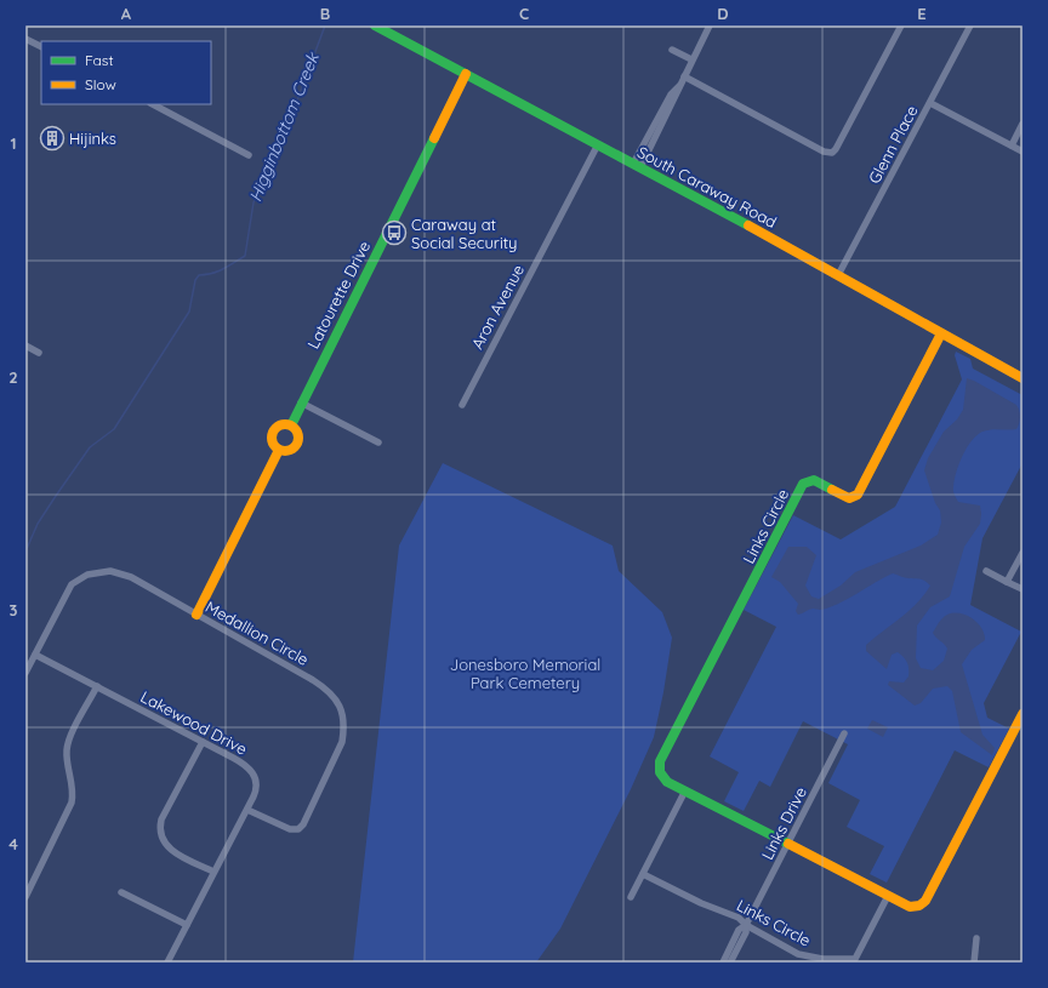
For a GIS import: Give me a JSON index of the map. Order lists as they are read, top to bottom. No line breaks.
{"streets":{"street":["Glenn Place","South Caraway Road","Latourette Drive","Aron Avenue","Links Circle","Medallion Circle","Lakewood Drive","Links Drive"]},"crossings":[["Glenn Place","South Caraway Road"],["South Caraway Road","Latourette Drive"],["South Caraway Road","Aron Avenue"],["South Caraway Road","Links Circle"],["Links Circle","Links Drive"],["Medallion Circle","Lakewood Drive"]],"water":["Higginbottom Creek"],"parks":["Jonesboro Memorial Park Cemetery"],"places":{"building":["Hijinks"],"bus stop":["Caraway at Social Security"]},"legend":["Fast","Slow"],"grid":{"columns":["A","B","C","D","E"],"rows":["1","2","3","4"]}}
